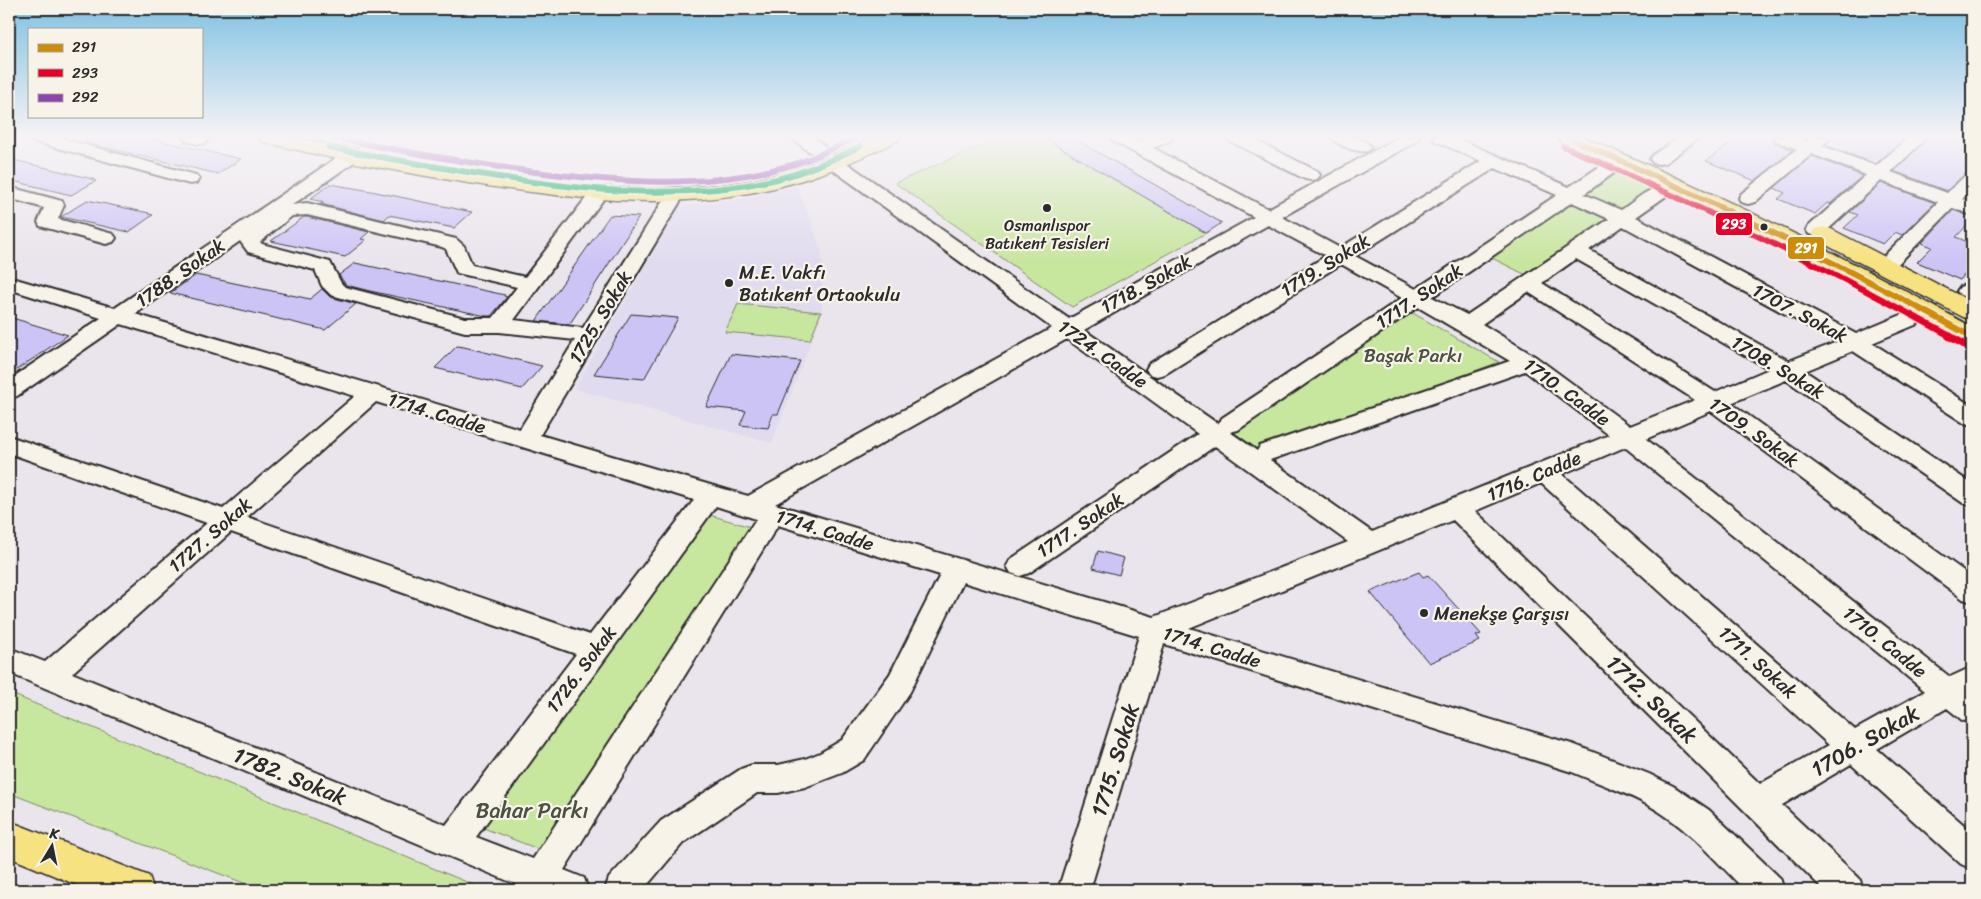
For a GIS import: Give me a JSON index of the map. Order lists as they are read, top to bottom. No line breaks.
{"streets":{"street":["1719. Sokak","1788. Sokak","1718. Sokak","1717. Sokak","1707. Sokak","1725. Sokak","1724. Cadde","1708. Sokak","1710. Cadde","1714. Cadde","1709. Sokak","1716. Cadde","1727. Sokak","1711. Sokak","1726. Sokak","1712. Sokak","1706. Sokak","1715. Sokak","1782. Sokak"]},"crossings":[["1719. Sokak","1710. Cadde"],["1788. Sokak","1714. Cadde"],["1718. Sokak","1724. Cadde"],["1718. Sokak","1710. Cadde"],["1718. Sokak","1714. Cadde"],["1717. Sokak","1707. Sokak"],["1717. Sokak","1724. Cadde"],["1717. Sokak","1710. Cadde"],["1707. Sokak","1716. Cadde"],["1725. Sokak","1714. Cadde"],["1724. Cadde","1716. Cadde"],["1708. Sokak","1716. Cadde"],["1710. Cadde","1716. Cadde"],["1710. Cadde","1706. Sokak"],["1714. Cadde","1716. Cadde"],["1714. Cadde","1727. Sokak"],["1714. Cadde","1726. Sokak"],["1714. Cadde","1715. Sokak"],["1709. Sokak","1716. Cadde"],["1716. Cadde","1711. Sokak"],["1716. Cadde","1712. Sokak"],["1716. Cadde","1715. Sokak"],["1727. Sokak","1782. Sokak"],["1711. Sokak","1706. Sokak"],["1726. Sokak","1782. Sokak"],["1712. Sokak","1706. Sokak"]],"parks":["Başak Parkı","Bahar Parkı"],"places":["Osmanlıspor Batıkent Tesisleri","M.E. Vakfı Batıkent Ortaokulu","Menekşe Çarşısı"],"lines":["transit line 291","transit line 293","transit line 292"],"legend":["291","293","292"],"north":"top"}
